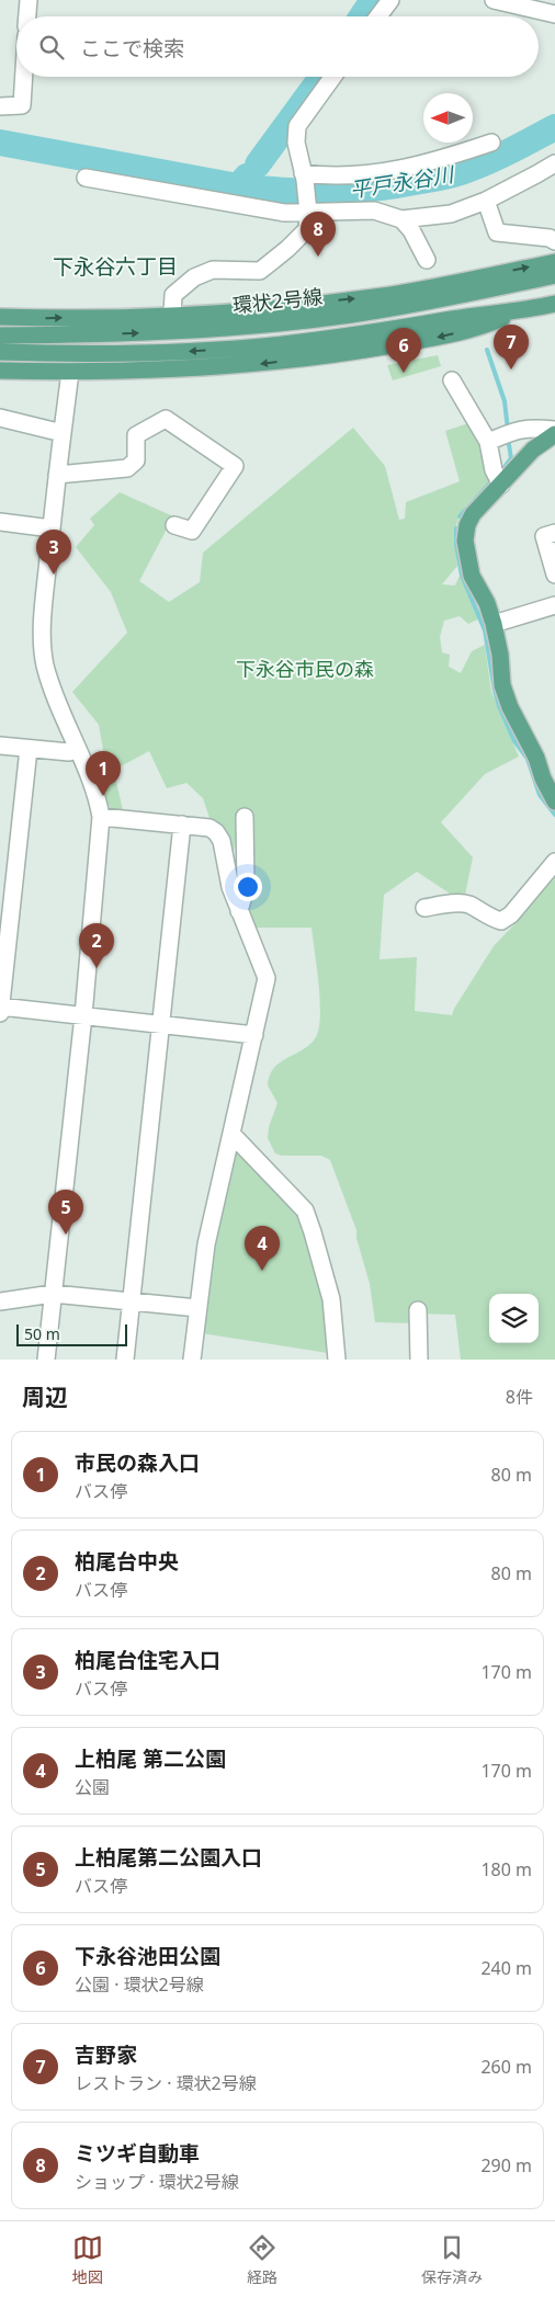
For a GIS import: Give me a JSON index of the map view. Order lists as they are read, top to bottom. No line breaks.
{"streets":{"main road":["環状2号線"]},"districts":["下永谷六丁目"],"water":["平戸永谷川"],"parks":["下永谷市民の森"],"scale_bar":"50 m","north":"left","page":{"search":"ここで検索","pins":["8","7","6","3","1","2","5","4"],"scale":"50 m","heading":["周辺","8件"],"list":[{"mark":"1","name":"市民の森入口","note":"バス停","value":"80 m"},{"mark":"2","name":"柏尾台中央","note":"バス停","value":"80 m"},{"mark":"3","name":"柏尾台住宅入口","note":"バス停","value":"170 m"},{"mark":"4","name":"上柏尾 第二公園","note":"公園","value":"170 m"},{"mark":"5","name":"上柏尾第二公園入口","note":"バス停","value":"180 m"},{"mark":"6","name":"下永谷池田公園","note":"公園 · 環状2号線","value":"240 m"},{"mark":"7","name":"吉野家","note":"レストラン · 環状2号線","value":"260 m"},{"mark":"8","name":"ミツギ自動車","note":"ショップ · 環状2号線","value":"290 m"}],"nav":["地図","経路","保存済み"]}}
